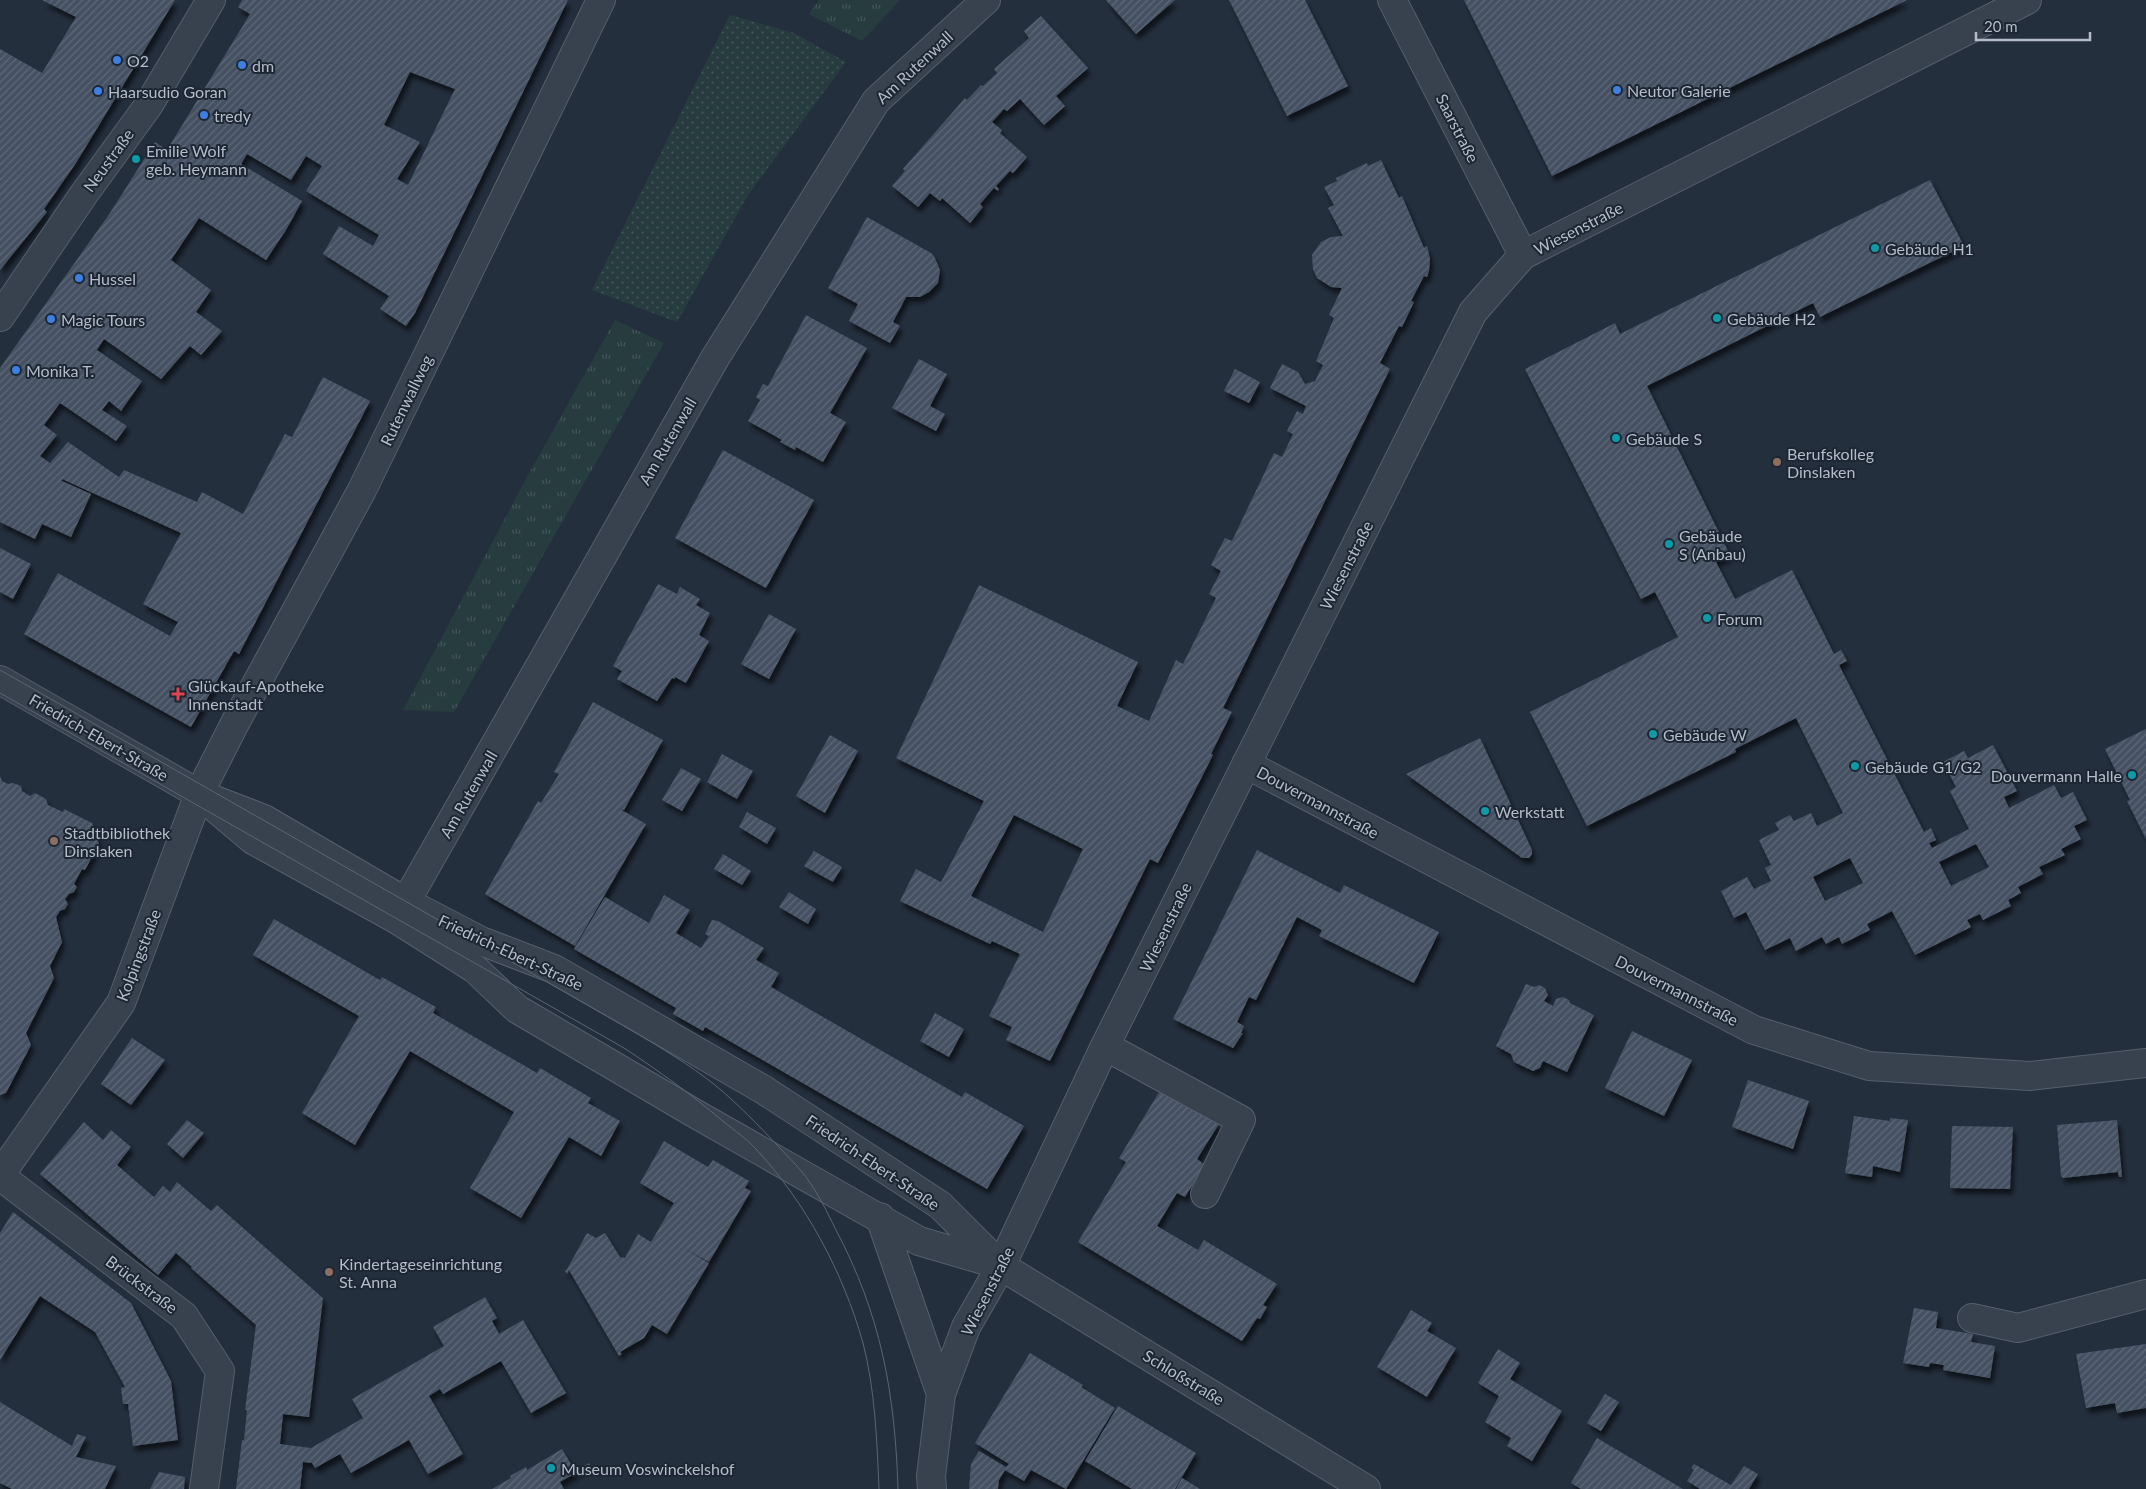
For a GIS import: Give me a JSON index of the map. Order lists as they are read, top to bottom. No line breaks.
{"streets":{"street":["Am Rutenwall","Saarstraße","Neustraße","Wiesenstraße","Rutenwallweg","Friedrich-Ebert-Straße","Douvermannstraße","Kolpingstraße","Brückstraße","Schloßstraße"]},"crossings":[["Am Rutenwall","Friedrich-Ebert-Straße"],["Saarstraße","Wiesenstraße"],["Wiesenstraße","Friedrich-Ebert-Straße"],["Wiesenstraße","Douvermannstraße"],["Wiesenstraße","Schloßstraße"],["Rutenwallweg","Friedrich-Ebert-Straße"],["Rutenwallweg","Kolpingstraße"],["Friedrich-Ebert-Straße","Kolpingstraße"],["Friedrich-Ebert-Straße","Schloßstraße"],["Kolpingstraße","Brückstraße"]],"places":{"other":["O2","dm","Neutor Galerie","Haarsudio Goran","tredy","Emilie Wolf geb. Heymann","Gebäude H1","Hussel","Gebäude H2","Magic Tours","Monika T.","Gebäude S","Berufskolleg Dinslaken","Gebäude S (Anbau)","Forum","Gebäude W","Gebäude G1/G2","Douvermann Halle","Werkstatt","Stadtbibliothek Dinslaken","Kindertageseinrichtung St. Anna","Museum Voswinckelshof"],"health":["Glückauf-Apotheke Innenstadt"]},"scale_bar":"20 m"}
